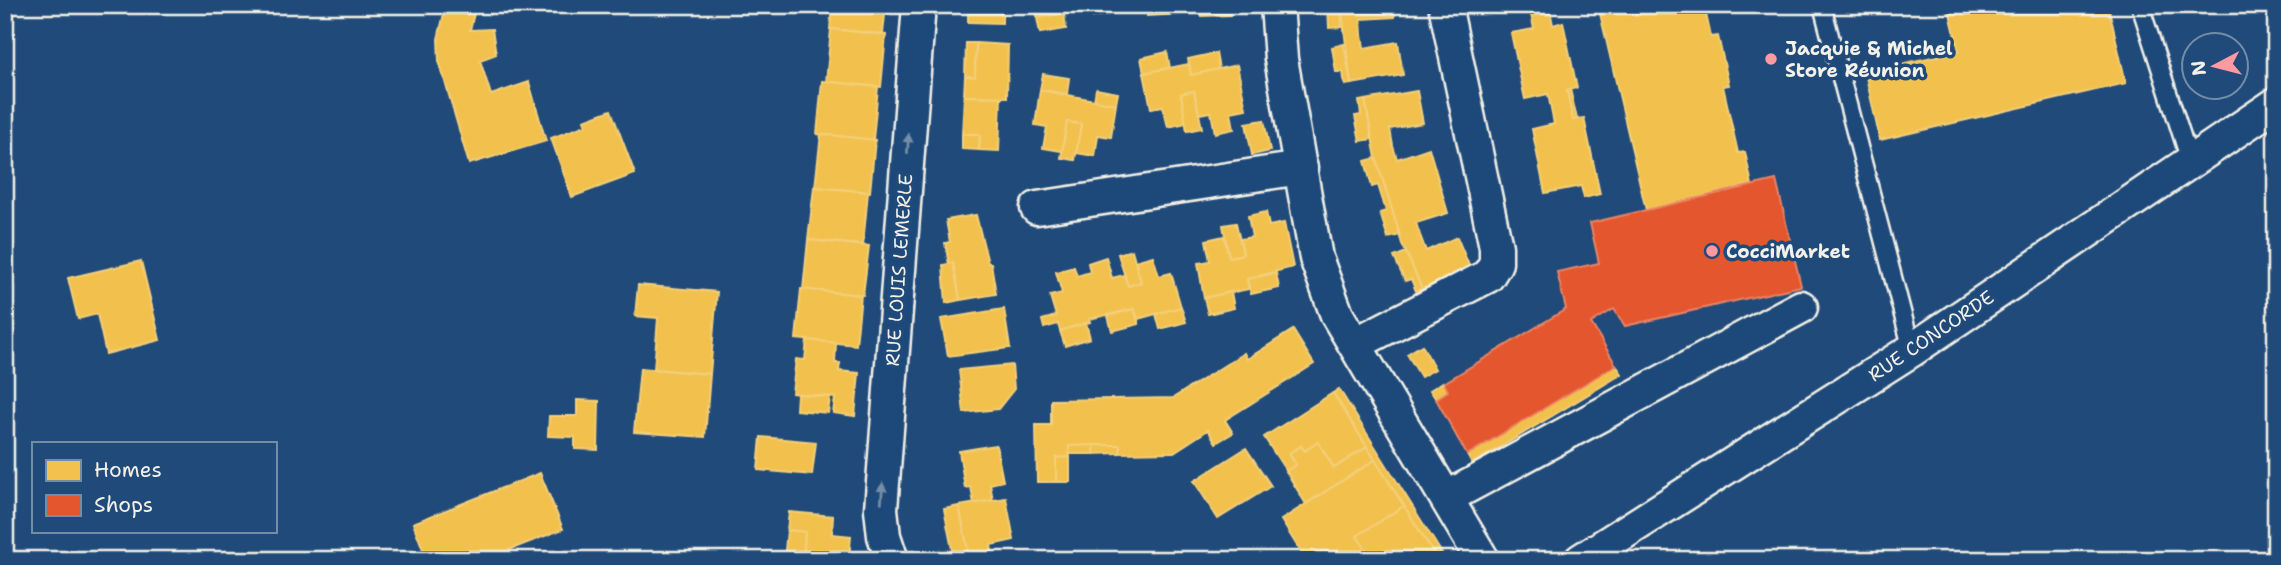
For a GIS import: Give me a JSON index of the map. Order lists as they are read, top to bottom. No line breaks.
{"streets":{"street":["RUE LOUIS LEMERLE","RUE CONCORDE"]},"one_way":["RUE LOUIS LEMERLE"],"places":["Jacquie & Michel Store Réunion","CocciMarket"],"legend":["Homes","Shops"],"north":"left"}
